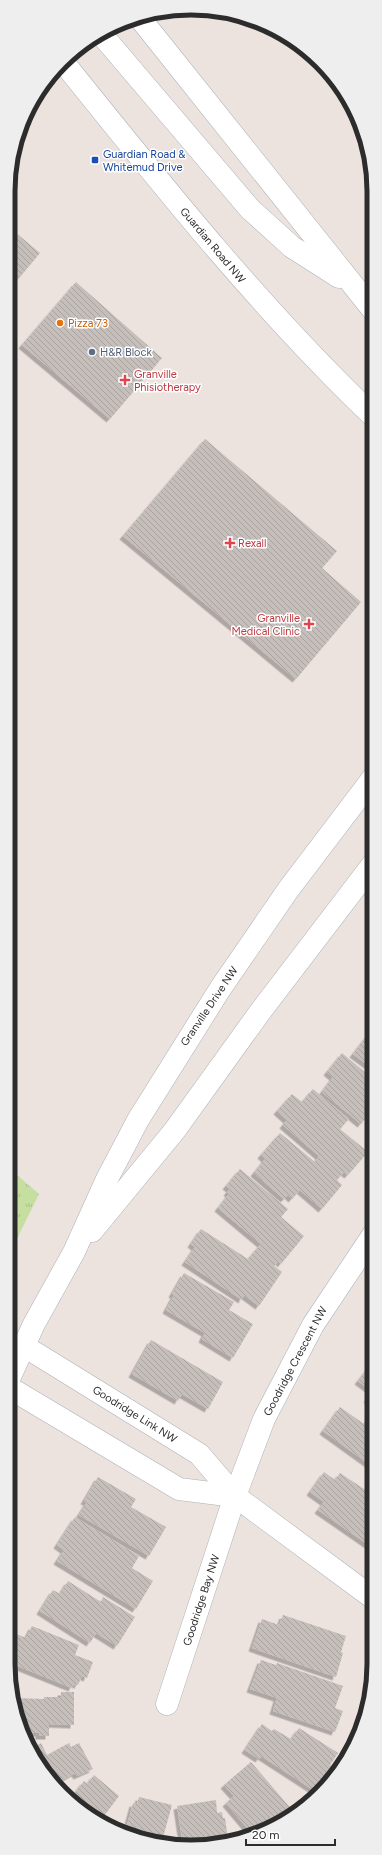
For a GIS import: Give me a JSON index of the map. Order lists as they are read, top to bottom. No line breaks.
{"streets":{"street":["Guardian Road NW","Granville Drive NW","Goodridge Crescent NW","Goodridge Link NW","Goodridge Bay NW"]},"crossings":[["Granville Drive NW","Goodridge Link NW"],["Goodridge Crescent NW","Goodridge Link NW"],["Goodridge Crescent NW","Goodridge Bay NW"],["Goodridge Link NW","Goodridge Bay NW"]],"places":{"transit":["Guardian Road & Whitemud Drive"],"other":["Pizza 73","H&R Block"],"health":["Granville Phisiotherapy","Rexall","Granville Medical Clinic"]},"scale_bar":"20 m"}
